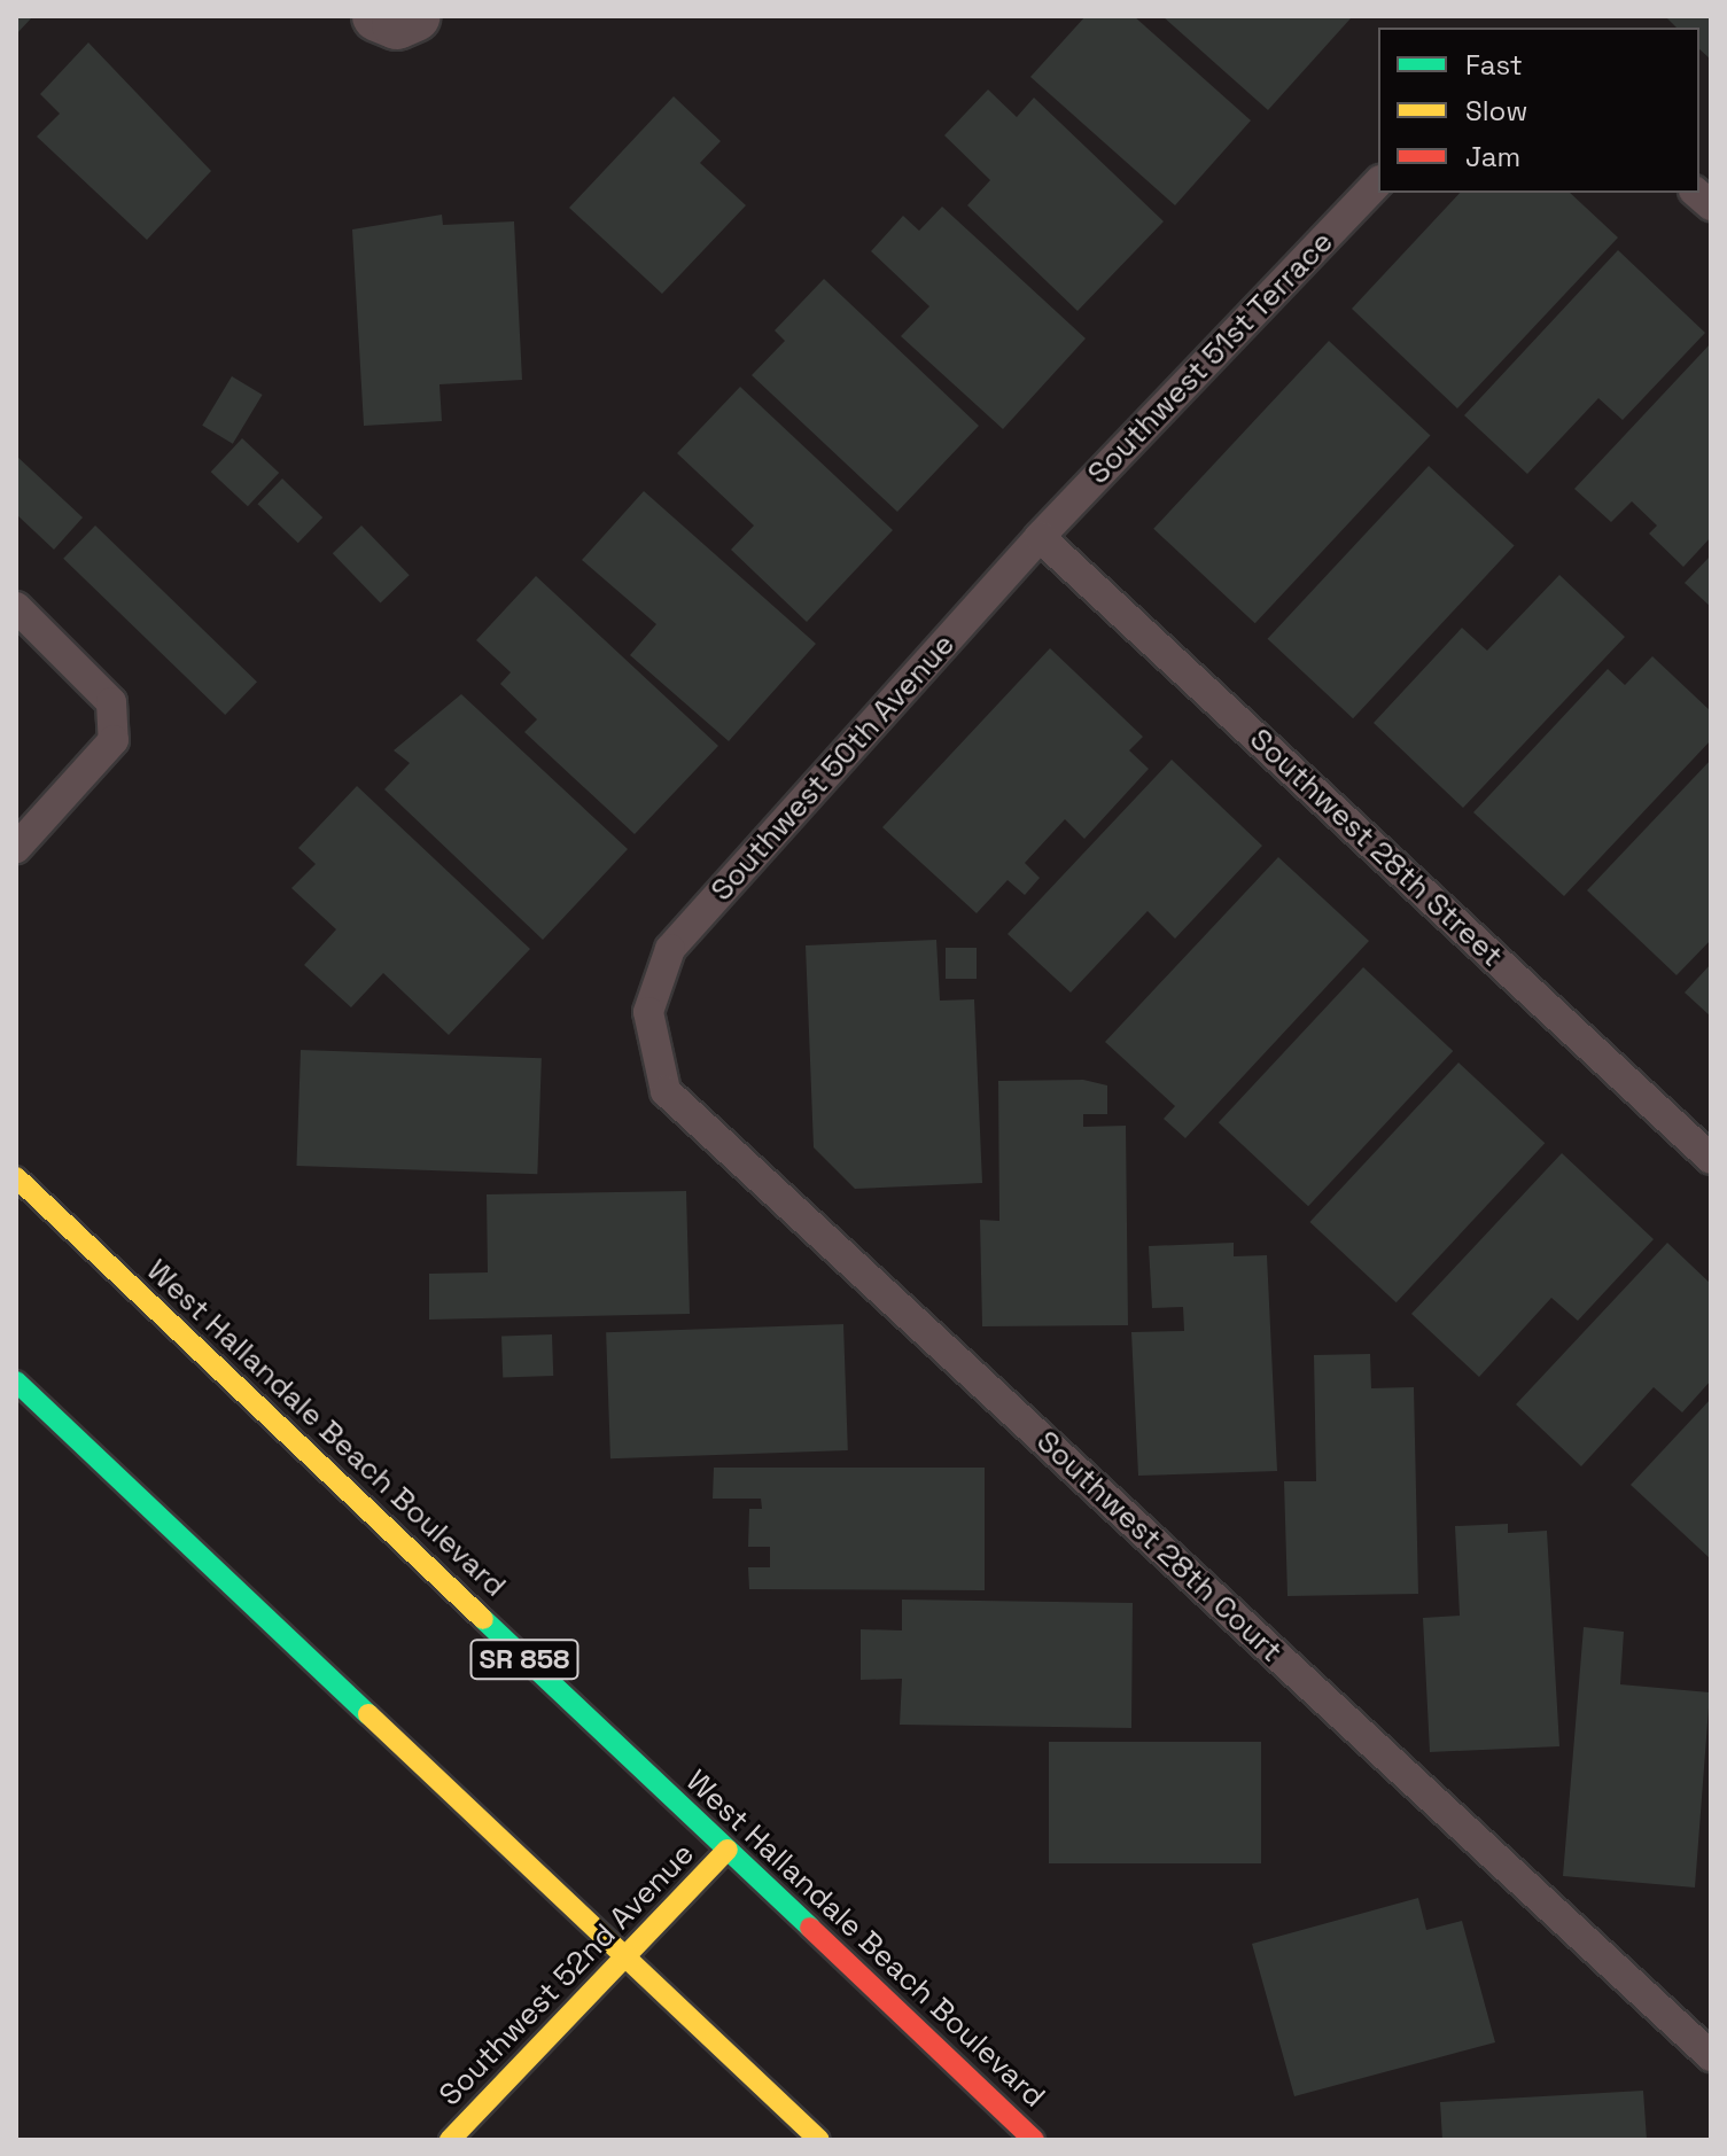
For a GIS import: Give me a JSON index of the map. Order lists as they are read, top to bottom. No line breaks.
{"streets":{"main road":["West Hallandale Beach Boulevard","SR 858","Southwest 52nd Avenue"],"lane":["Southwest 51st Terrace","Southwest 50th Avenue","Southwest 28th Street","Southwest 28th Court"]},"crossings":[["Southwest 51st Terrace","Southwest 50th Avenue"],["Southwest 51st Terrace","Southwest 28th Street"],["Southwest 50th Avenue","Southwest 28th Street"],["Southwest 50th Avenue","Southwest 28th Court"],["West Hallandale Beach Boulevard","Southwest 52nd Avenue"]],"legend":["Fast","Slow","Jam"]}
